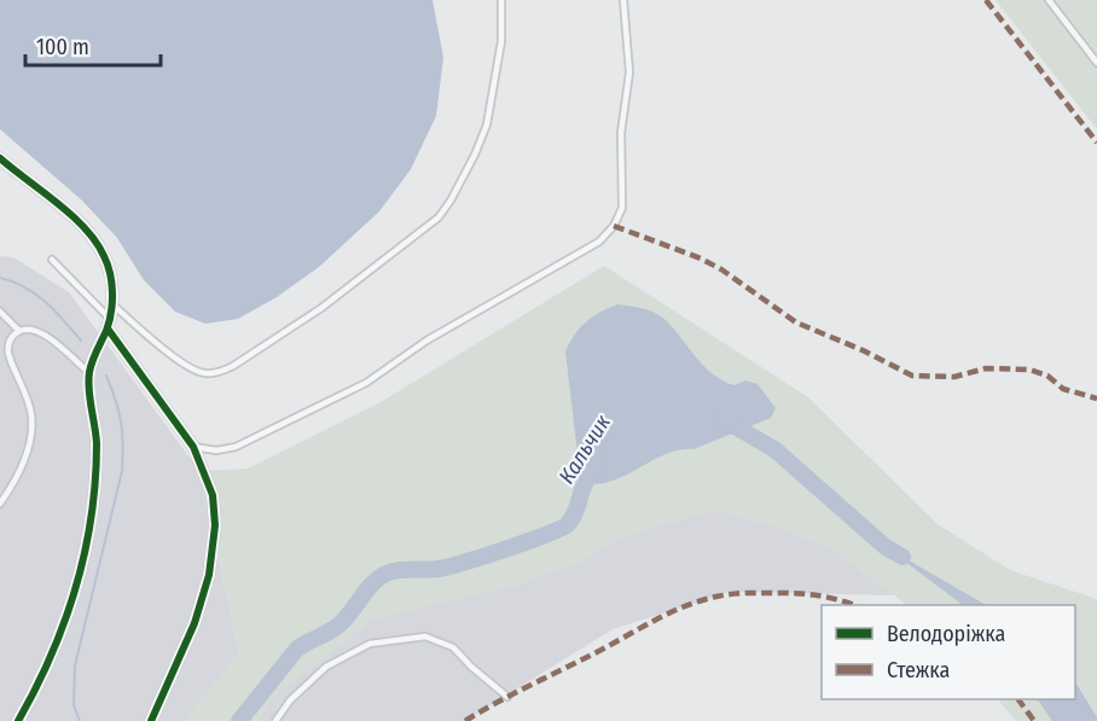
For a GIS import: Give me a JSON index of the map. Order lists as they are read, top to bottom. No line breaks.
{"water":["Кальчик"],"legend":["Велодоріжка","Стежка"],"scale_bar":"100 m"}
